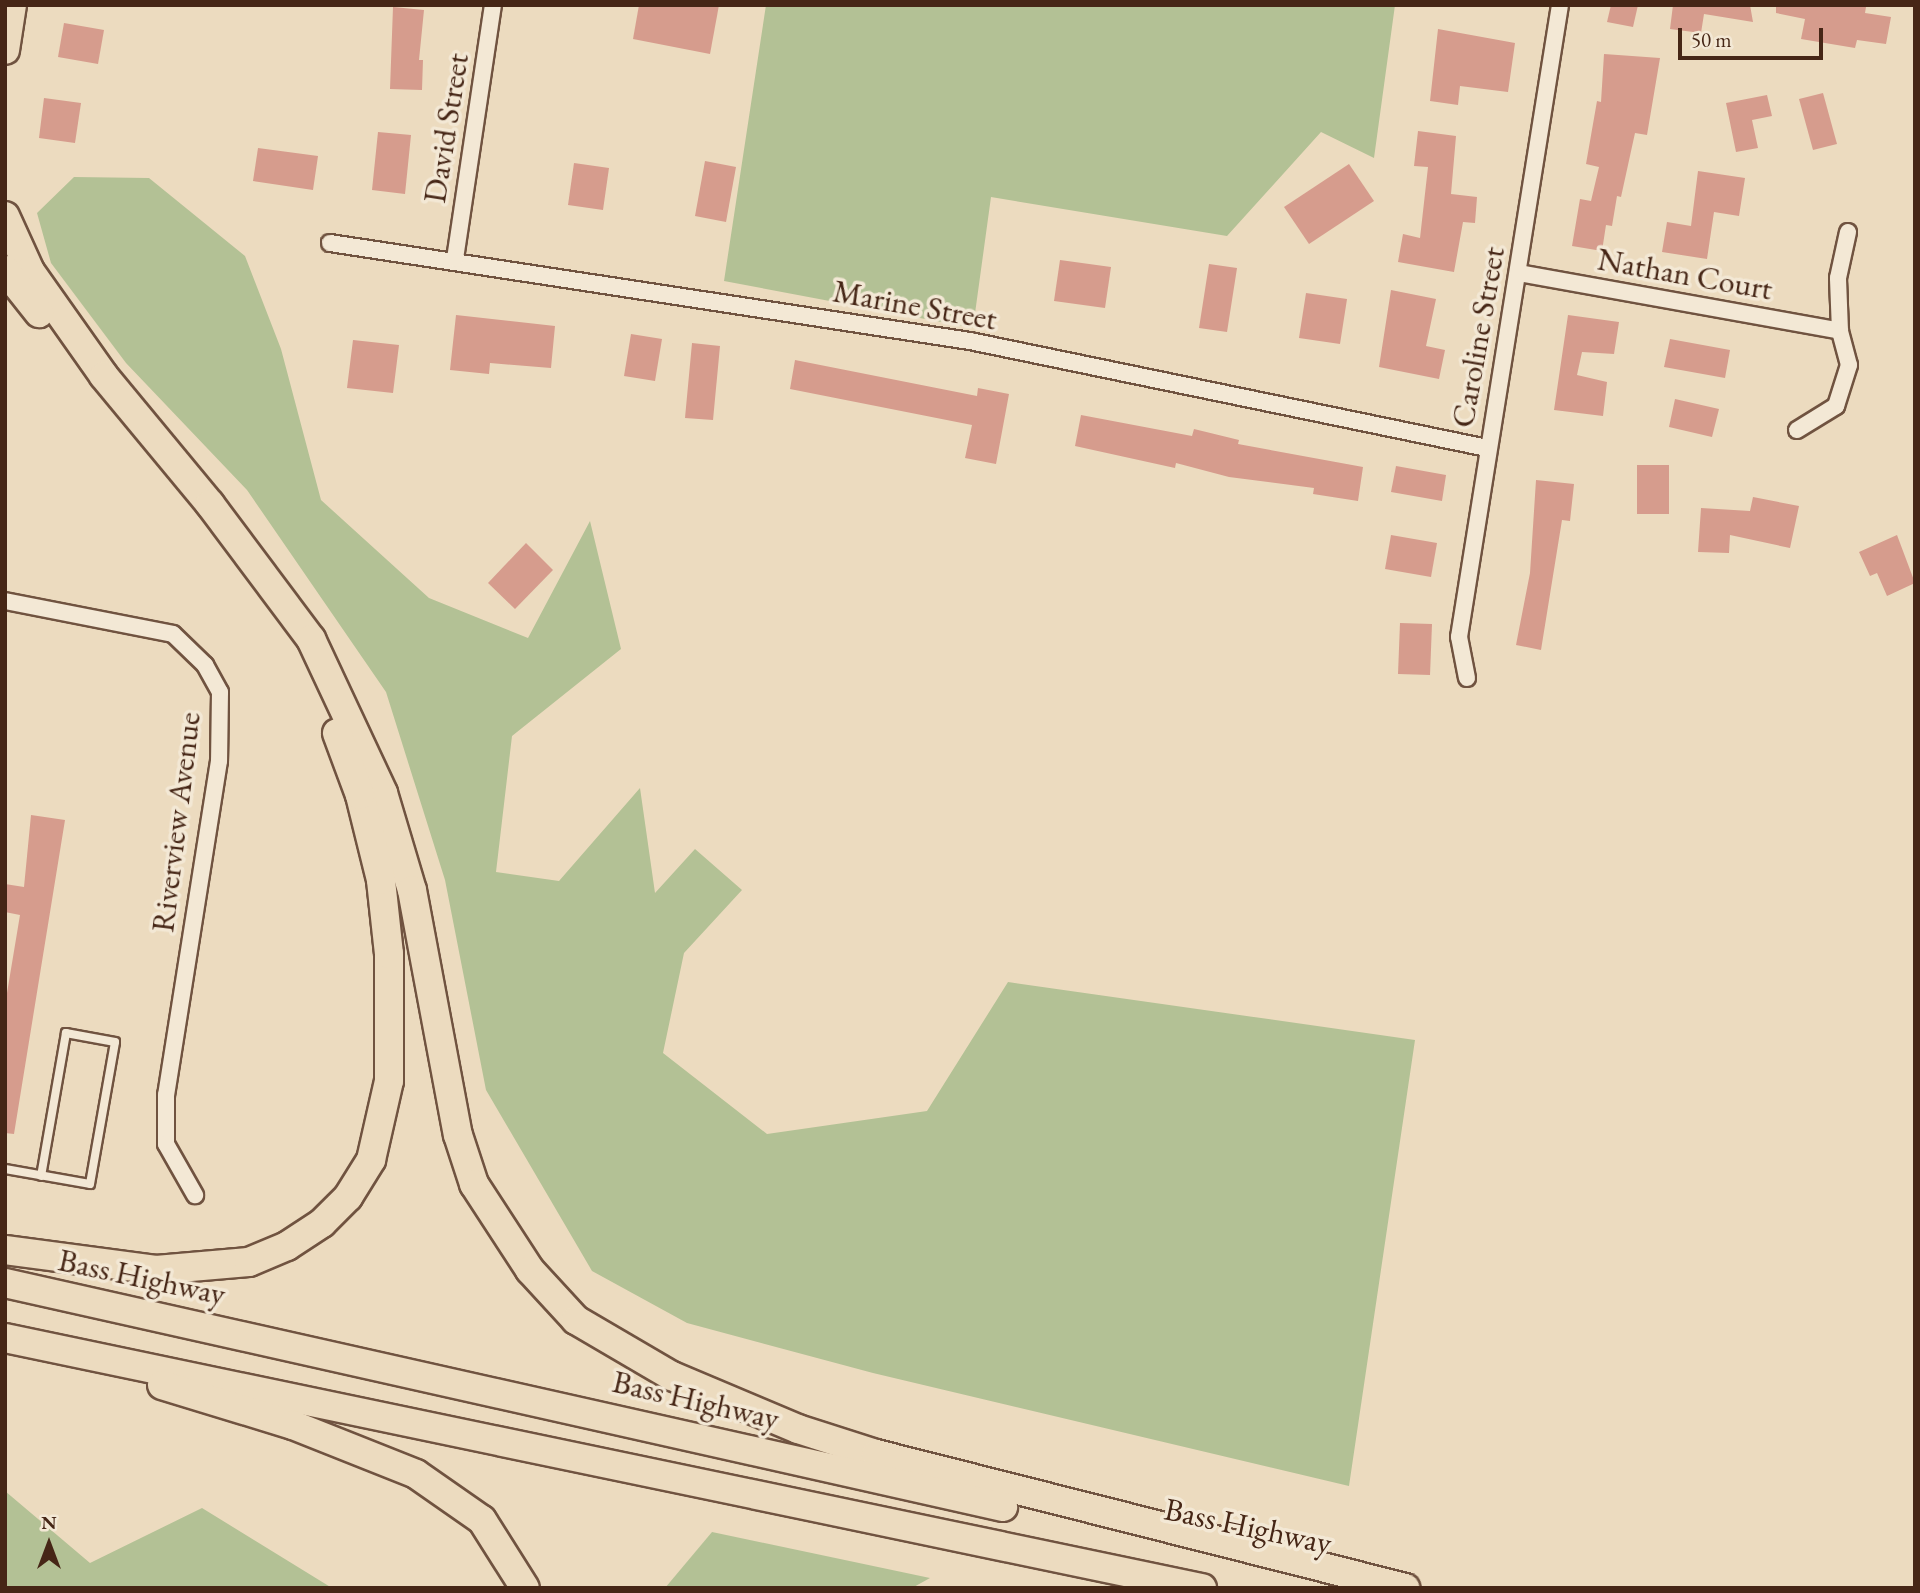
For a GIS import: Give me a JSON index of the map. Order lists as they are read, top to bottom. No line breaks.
{"streets":{"highway":["Bass Highway"],"street":["David Street","Nathan Court","Marine Street","Caroline Street","Riverview Avenue"]},"crossings":[["David Street","Marine Street"],["Nathan Court","Caroline Street"],["Marine Street","Caroline Street"]],"scale_bar":"50 m","north":"top"}
